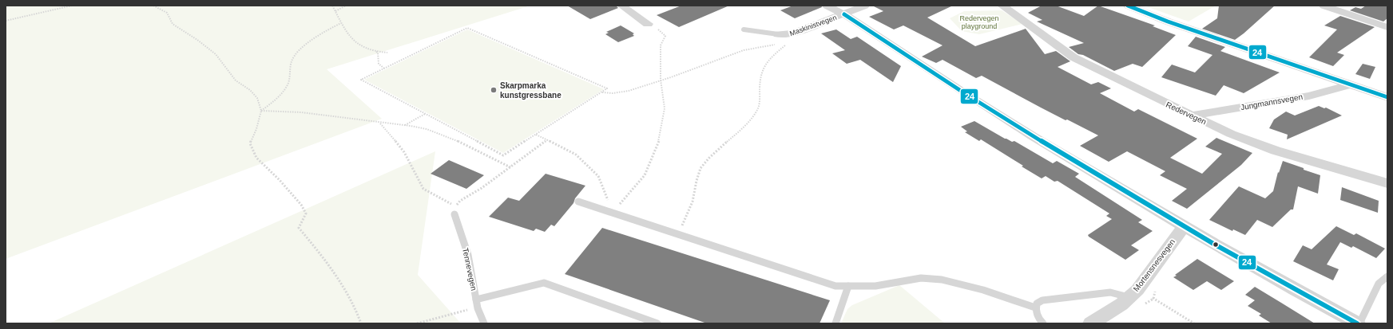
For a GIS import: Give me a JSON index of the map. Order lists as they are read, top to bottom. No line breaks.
{"streets":{"street":["Maskinistvegen","Jungmannsvegen","Redervegen","Mortensnesvegen"],"lane":["Tennevegen"]},"crossings":[["Jungmannsvegen","Redervegen"]],"parks":["Redervegen playground"],"places":["Skarpmarka kunstgressbane"],"lines":["transit line 24"]}
